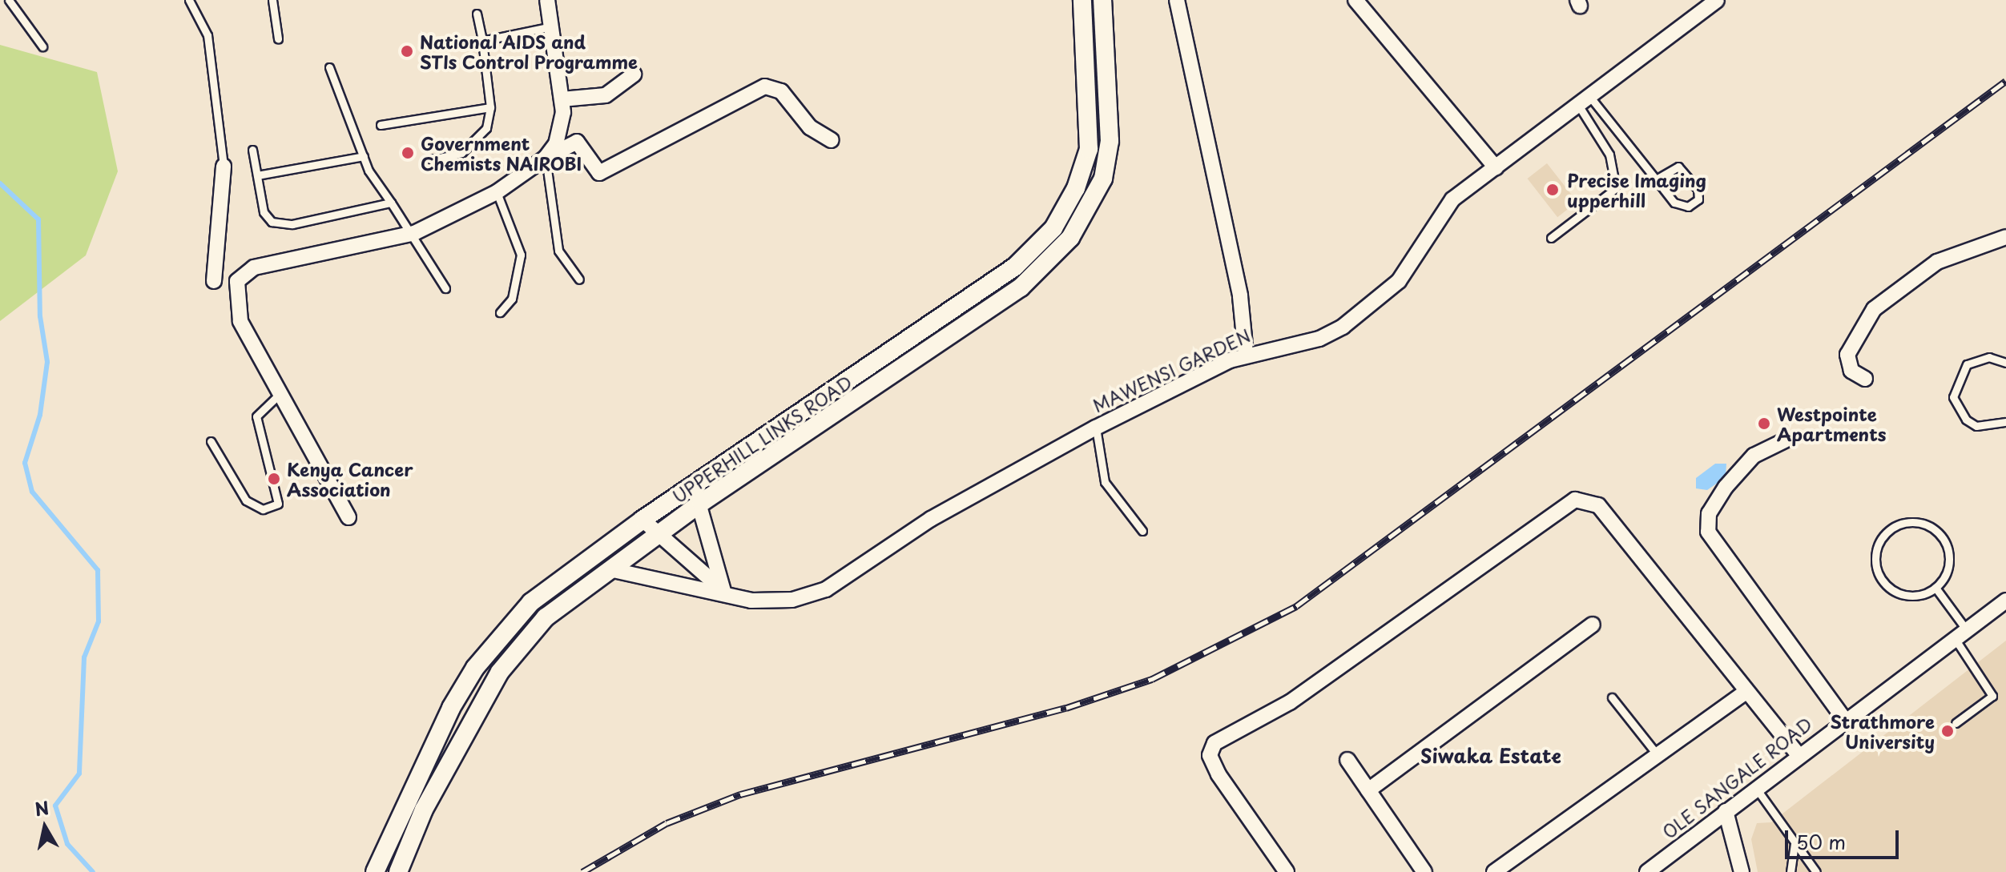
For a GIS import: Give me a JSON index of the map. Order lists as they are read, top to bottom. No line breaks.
{"streets":{"street":["MAWENSI GARDEN","UPPERHILL LINKS ROAD","OLE SANGALE ROAD"]},"districts":["Siwaka Estate"],"places":["National AIDS and STIs Control Programme","Government Chemists NAIROBI","Precise Imaging upperhill","Westpointe Apartments","Kenya Cancer Association","Strathmore University"],"scale_bar":"50 m","north":"top"}
